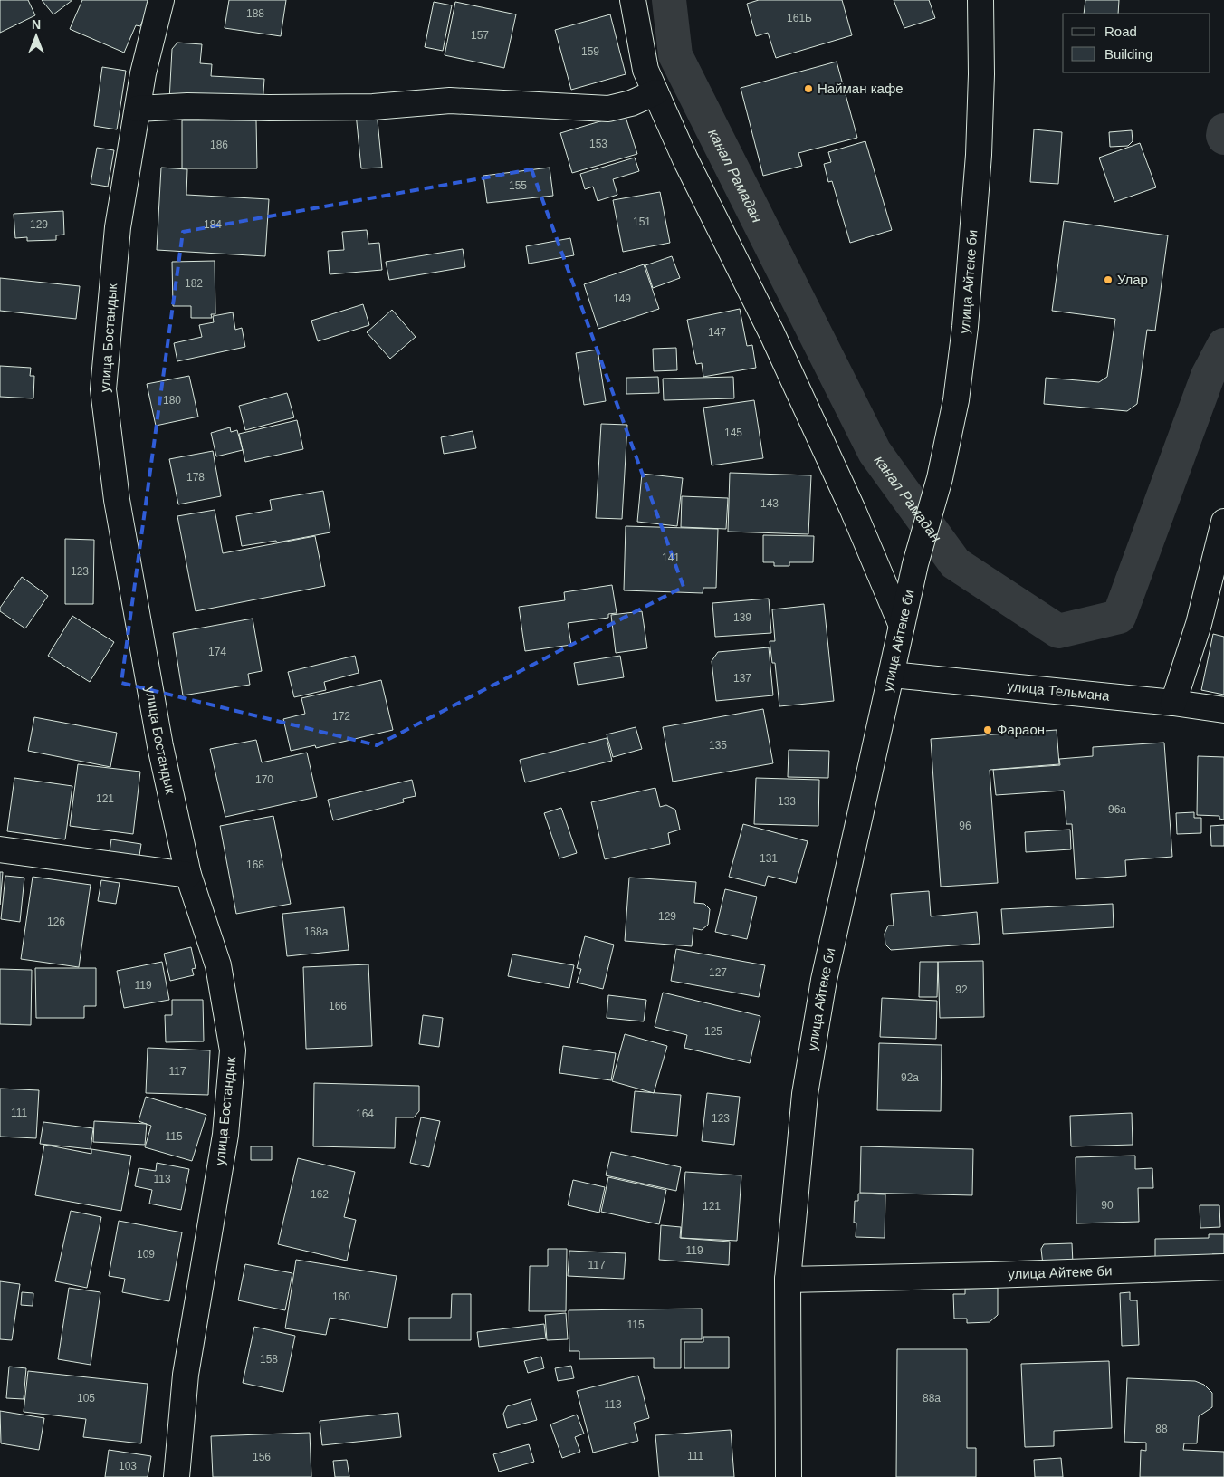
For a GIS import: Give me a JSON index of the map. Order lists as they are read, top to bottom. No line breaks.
{"streets":{"street":["улица Айтеке би","улица Бостандык","улица Тельмана"]},"crossings":[["улица Айтеке би","улица Тельмана"]],"water":["канал Рамадан"],"places":["Найман кафе","Улар","Фараон"],"house_numbers":["188","161Б","157","159","153","186","155","151","129","184","182","149","147","180","145","178","143","141","123","139","174","137","172","135","170","121","133","96а","96","131","168","129","126","168а","127","119","92","166","125","117","92а","111","164","123","115","113","162","90","121","119","109","117","160","115","158","105","88а","113","88","111","156","103"],"legend":["Road","Building"],"north":"top"}
